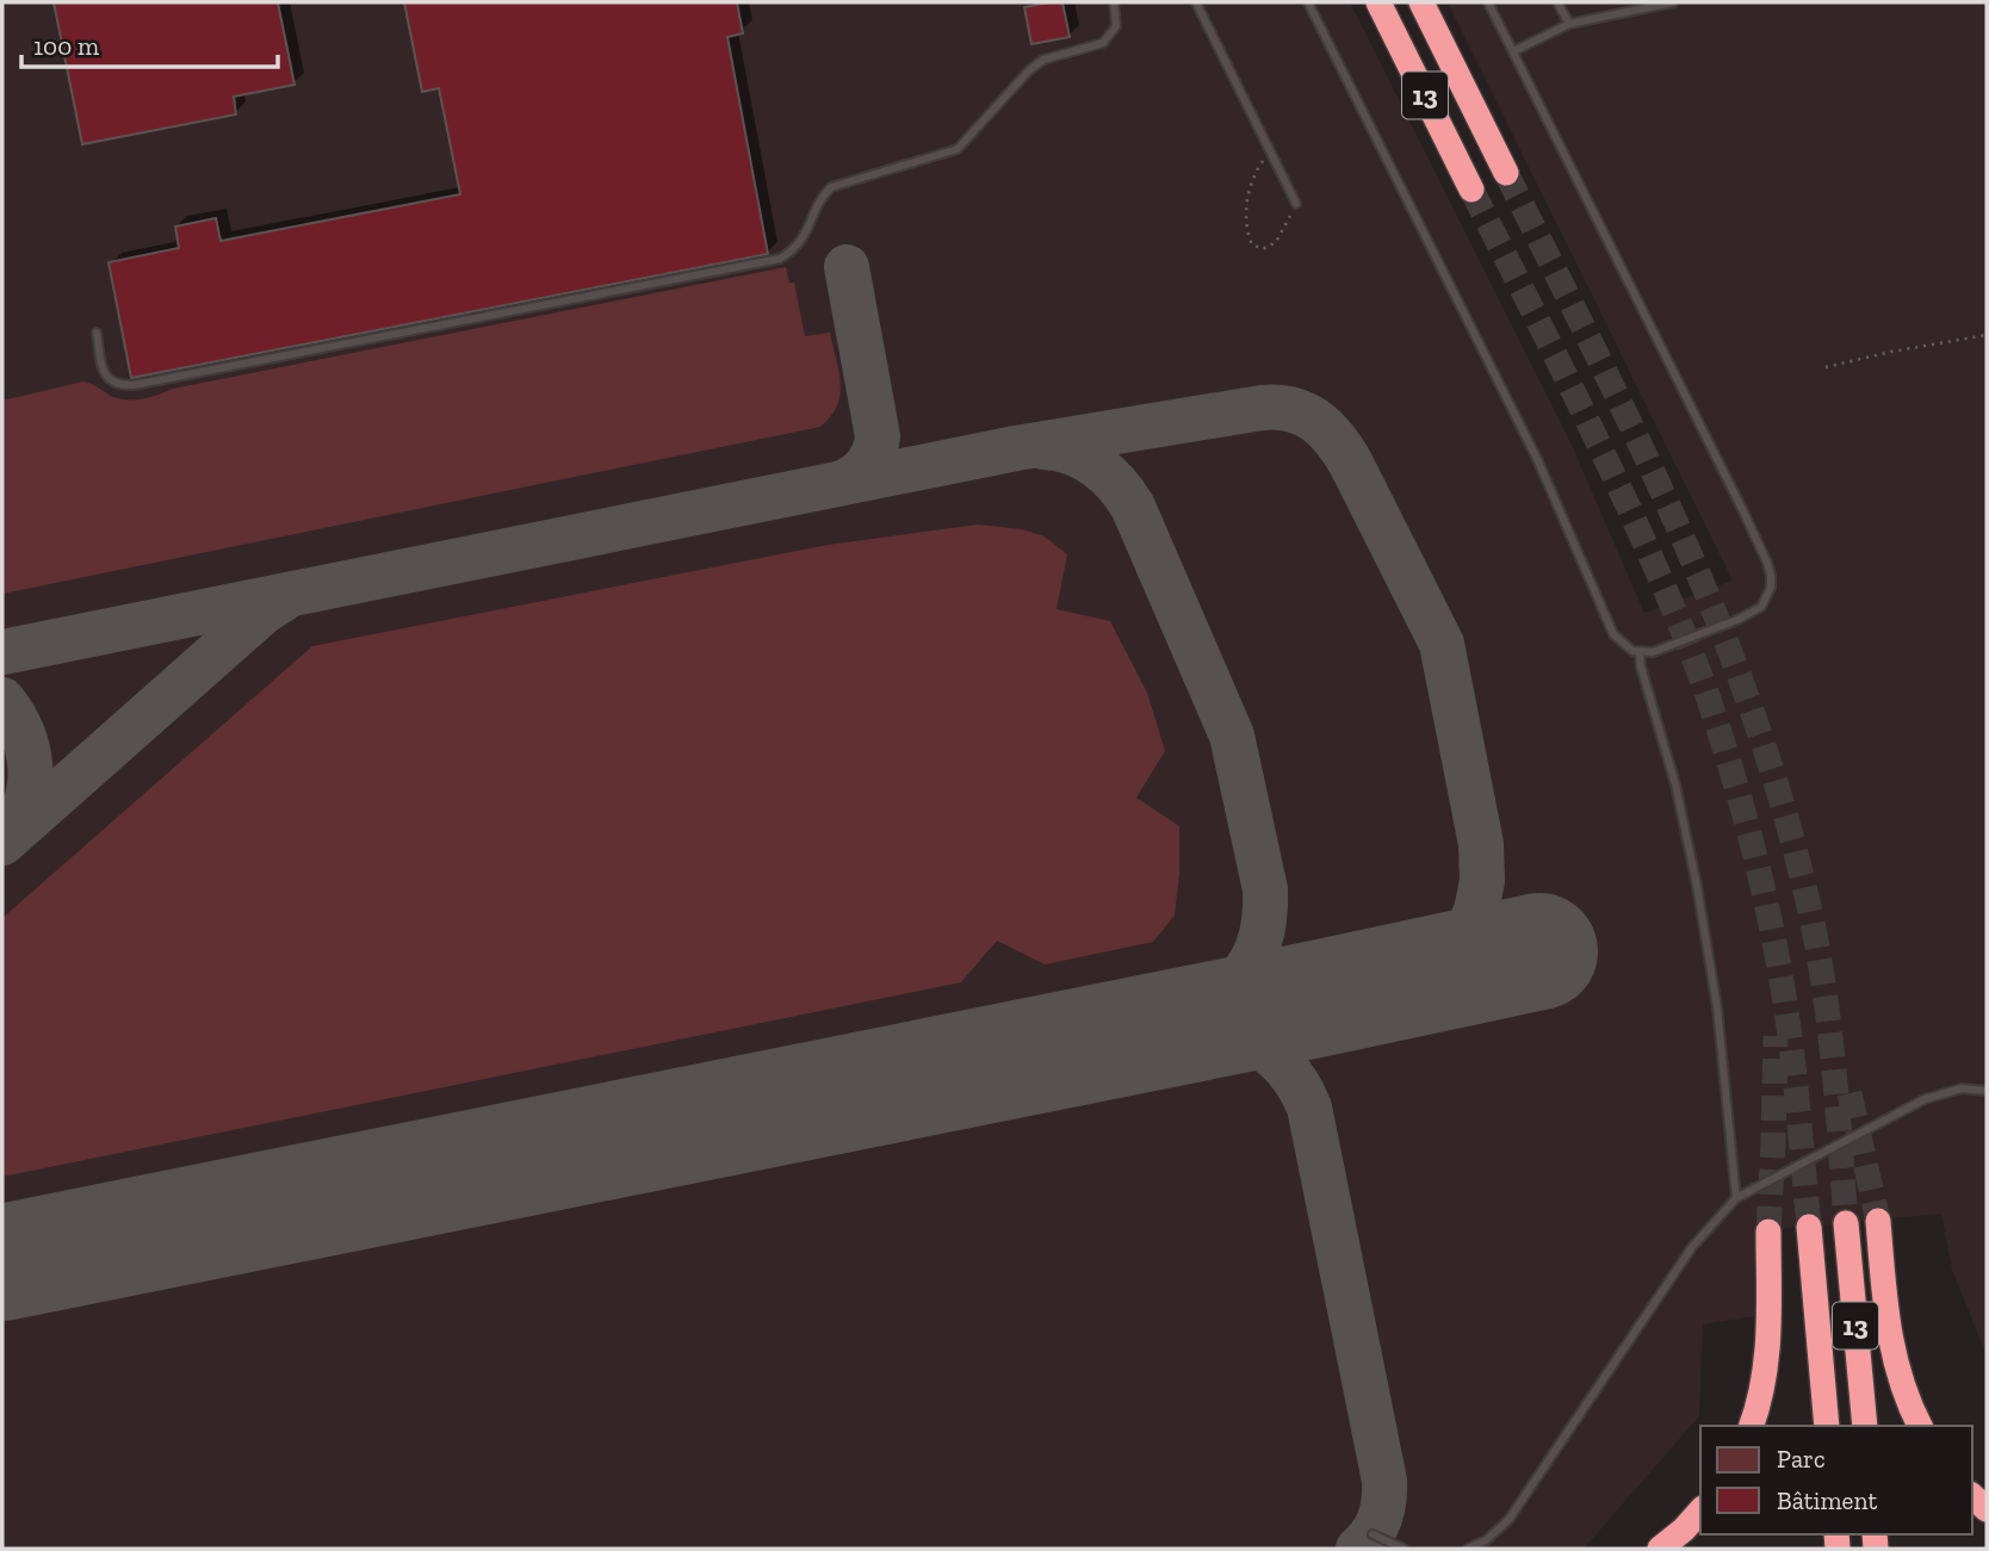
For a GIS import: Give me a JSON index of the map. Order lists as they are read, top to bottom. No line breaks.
{"streets":{"highway":["13"]},"legend":["Parc","Bâtiment"],"scale_bar":"100 m"}
